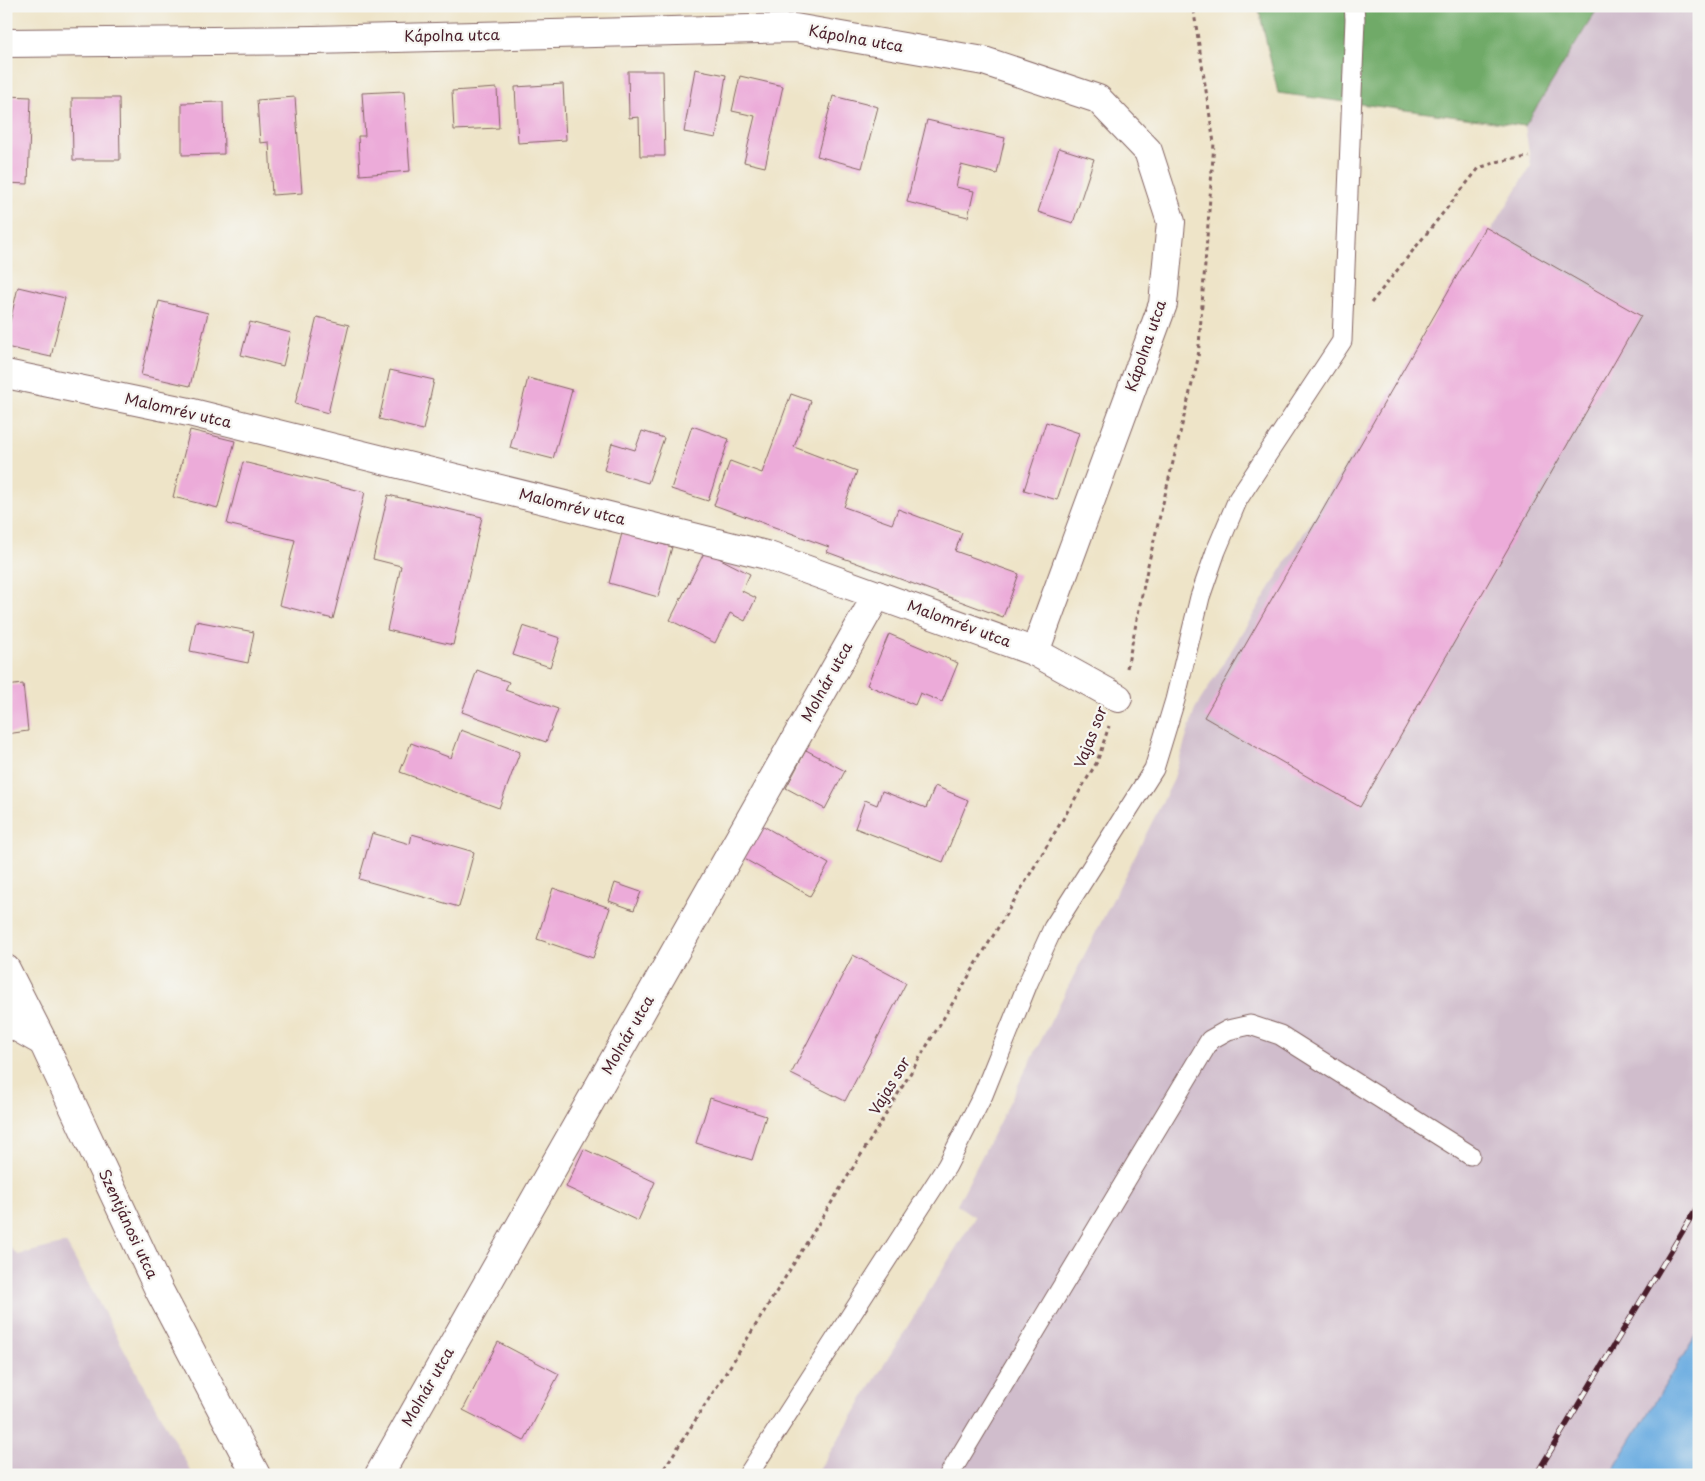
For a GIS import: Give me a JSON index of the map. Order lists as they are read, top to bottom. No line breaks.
{"streets":{"street":["Kápolna utca","Malomrév utca","Molnár utca","Szentjánosi utca"],"path":["Vajas sor"]},"crossings":[["Kápolna utca","Malomrév utca"],["Malomrév utca","Molnár utca"],["Malomrév utca","Vajas sor"]]}
